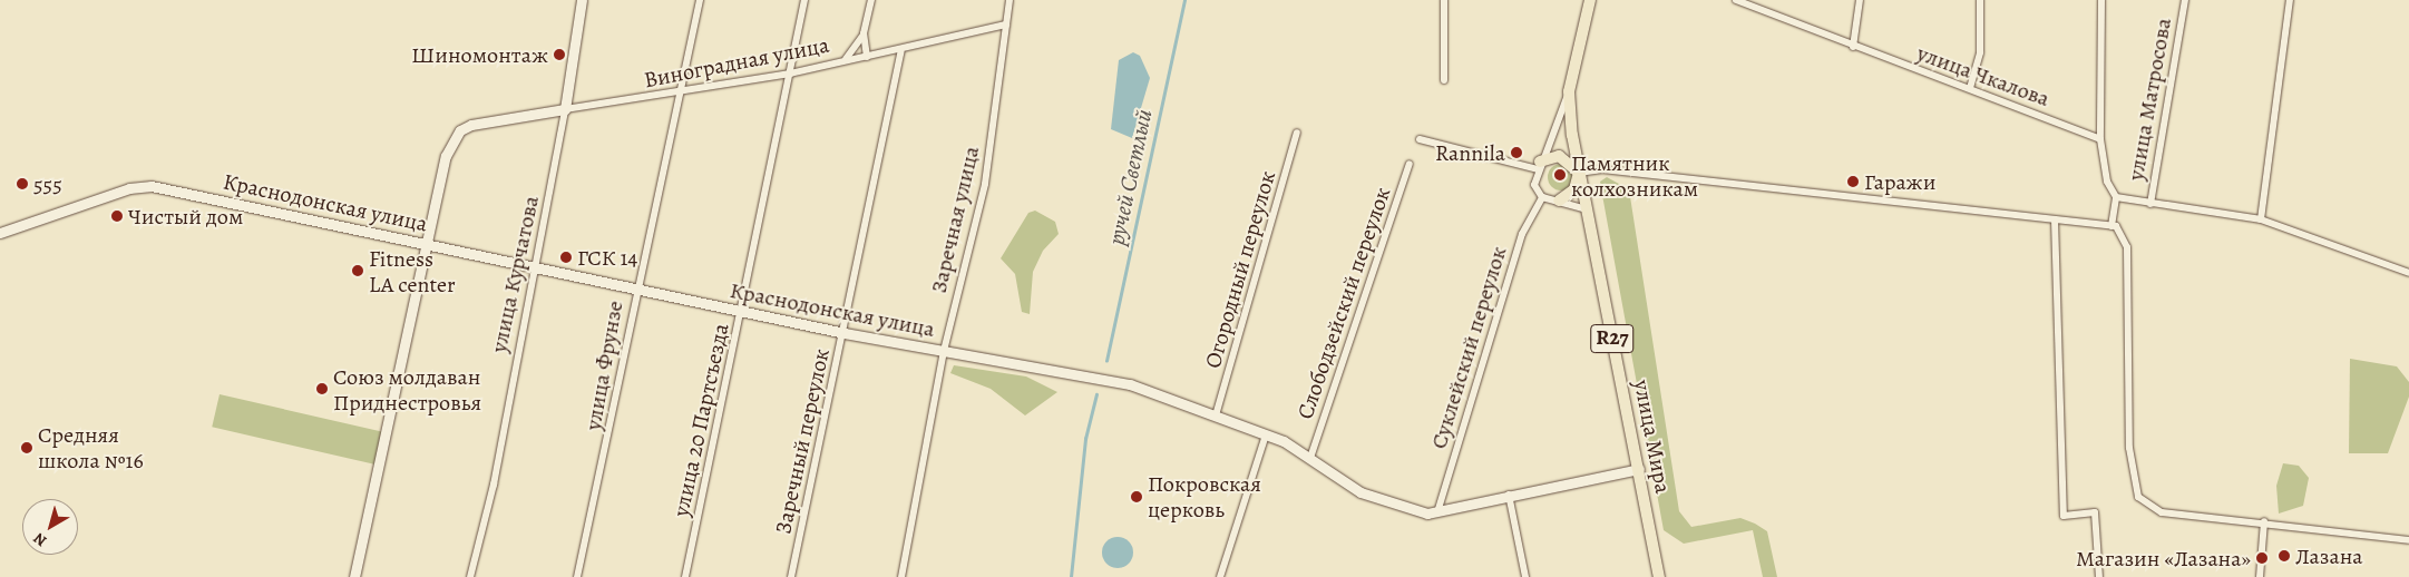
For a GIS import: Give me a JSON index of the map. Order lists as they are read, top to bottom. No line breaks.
{"streets":{"main road":["R27","улица Мира"],"street":["Виноградная улица","улица Чкалова","улица Матросова","Краснодонская улица","Заречная улица","Огородный переулок","улица Курчатова","Слободзейский переулок","Суклейский переулок","улица Фрунзе","улица 20 Партсъезда","Заречный переулок"]},"crossings":[["Виноградная улица","Краснодонская улица"],["Виноградная улица","Заречная улица"],["Виноградная улица","улица Курчатова"],["Виноградная улица","улица Фрунзе"],["Виноградная улица","улица 20 Партсъезда"],["Виноградная улица","Заречный переулок"],["Краснодонская улица","Заречная улица"],["Краснодонская улица","Огородный переулок"],["Краснодонская улица","улица Курчатова"],["Краснодонская улица","Слободзейский переулок"],["Краснодонская улица","Суклейский переулок"],["Краснодонская улица","улица Фрунзе"],["Краснодонская улица","улица 20 Партсъезда"],["Краснодонская улица","улица Мира"],["Краснодонская улица","Заречный переулок"],["R27","Суклейский переулок"],["R27","улица Мира"],["Суклейский переулок","улица Мира"]],"water":["ручей Светлый"],"places":["Шиномонтаж","Rannila","Памятник колхозникам","Гаражи","555","Чистый дом","ГСК 14","Fitness LA center","Союз молдаван Приднестровья","Средняя школа №16","Покровская церковь","Лазана","Магазин «Лазана»"],"north":"bottom left"}
